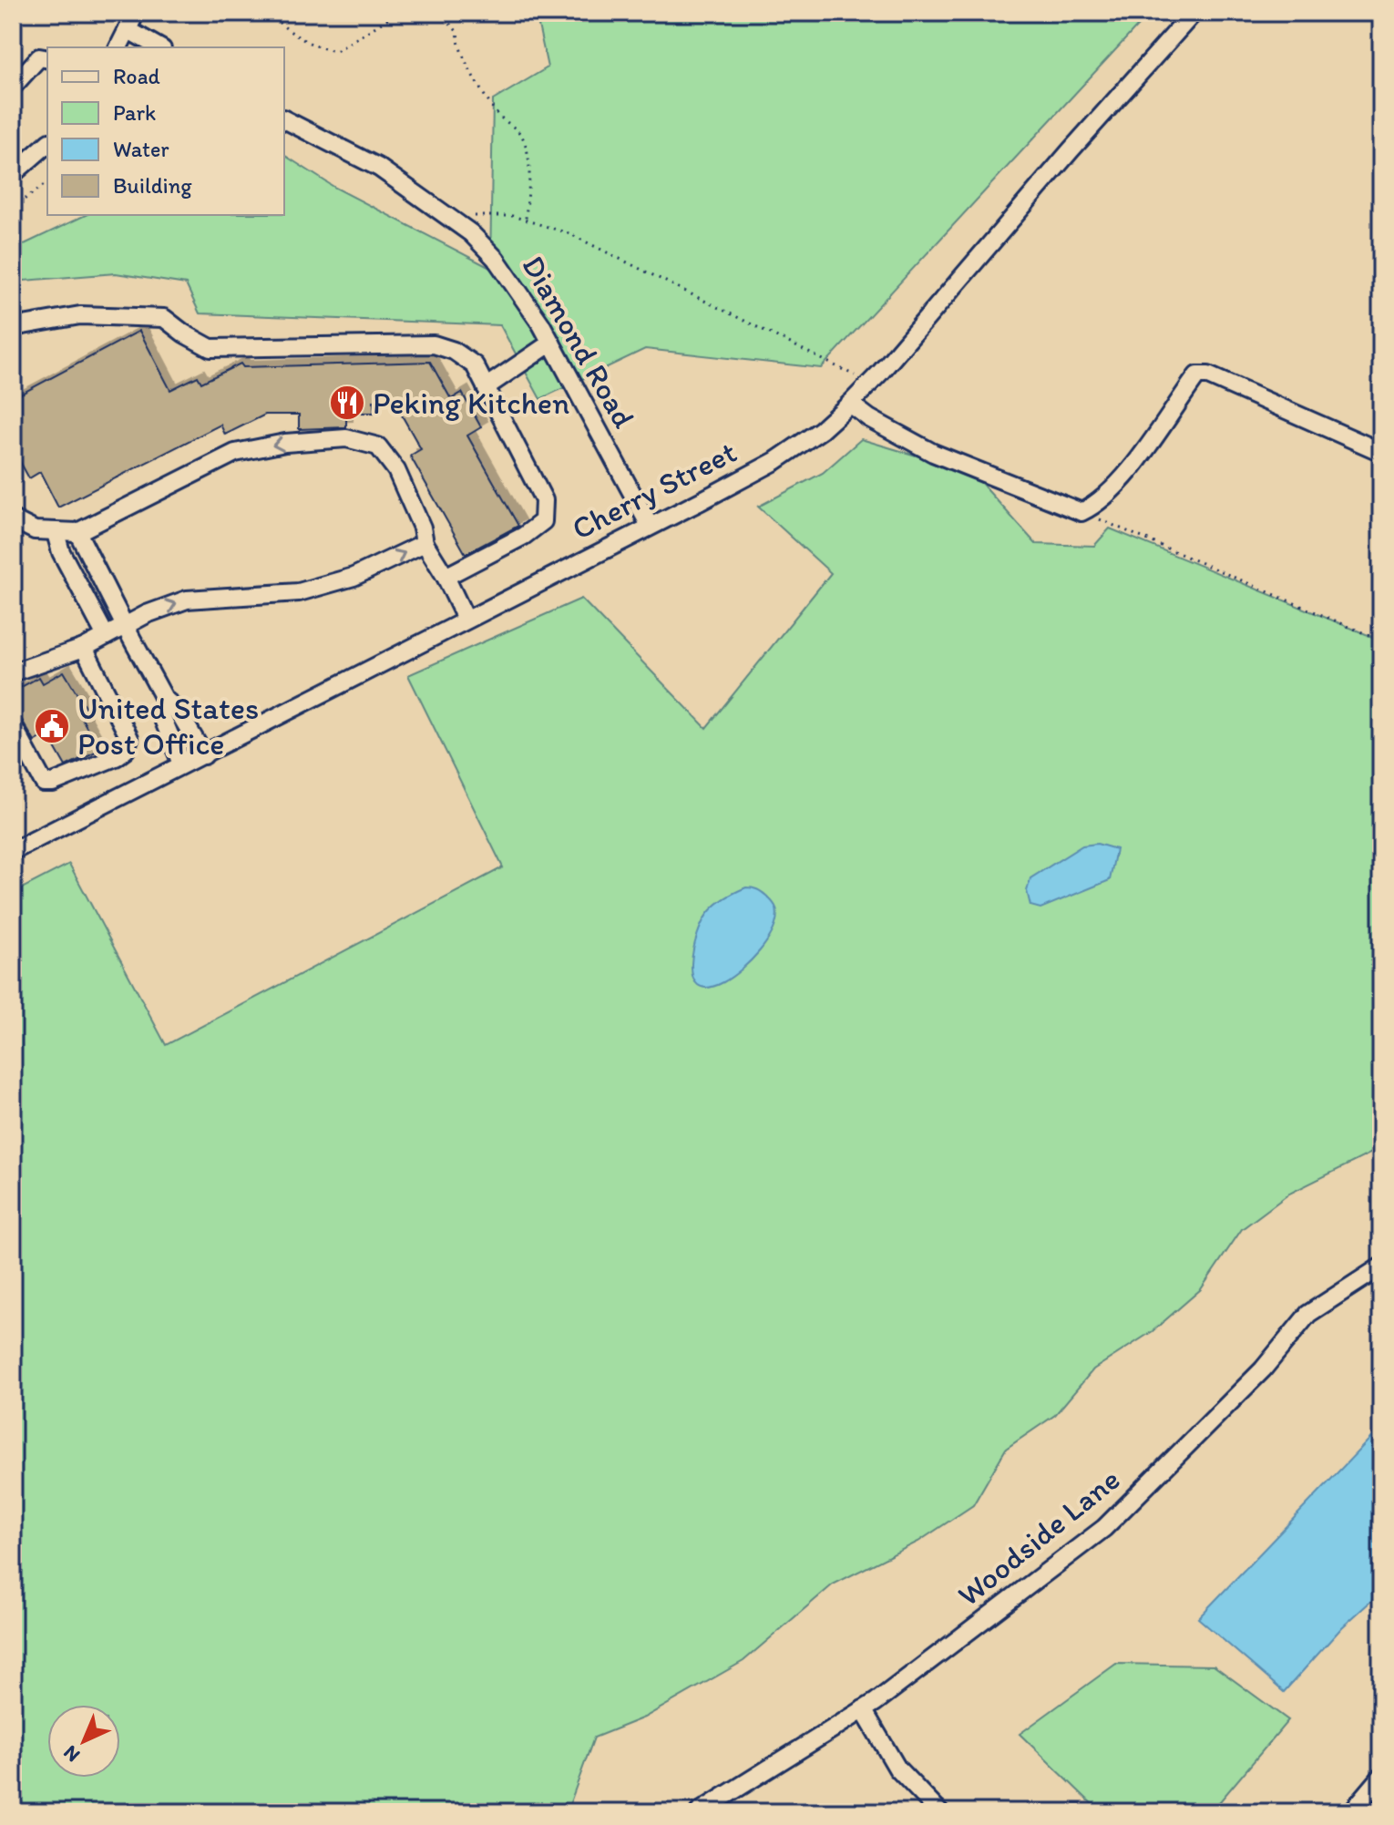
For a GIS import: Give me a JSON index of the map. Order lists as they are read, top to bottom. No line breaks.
{"streets":{"street":["Diamond Road","Cherry Street","Woodside Lane"]},"crossings":[["Diamond Road","Cherry Street"]],"places":{"restaurant":["Peking Kitchen"],"public building":["United States Post Office"]},"legend":["Road","Park","Water","Building"],"north":"bottom left"}
